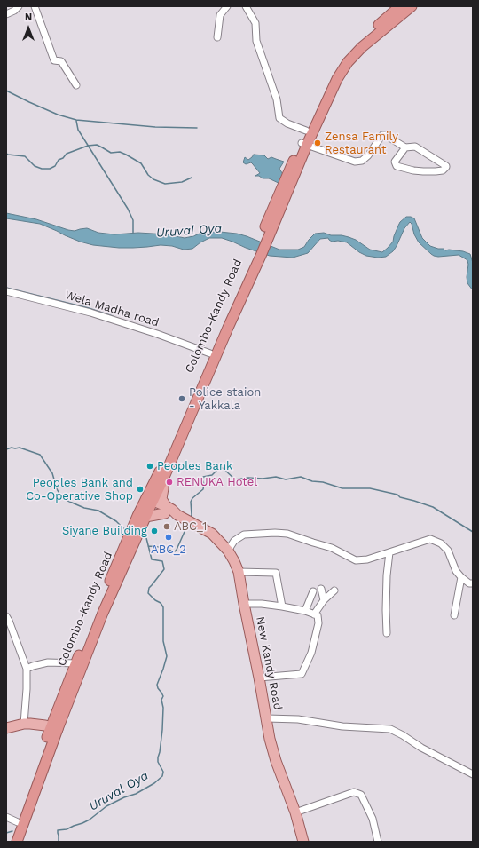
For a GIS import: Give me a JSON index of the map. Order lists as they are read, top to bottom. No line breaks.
{"streets":{"highway":["Colombo-Kandy Road"],"main road":["New Kandy Road"],"street":["Wela Madha road"]},"crossings":[["Wela Madha road","Colombo-Kandy Road"],["Colombo-Kandy Road","New Kandy Road"]],"water":["Uruval Oya"],"places":["Zensa Family Restaurant","Police staion - Yakkala","Peoples Bank","RENUKA Hotel","Peoples Bank and Co-Operative Shop","ABC_1","Siyane Building","ABC_2"],"north":"top"}
